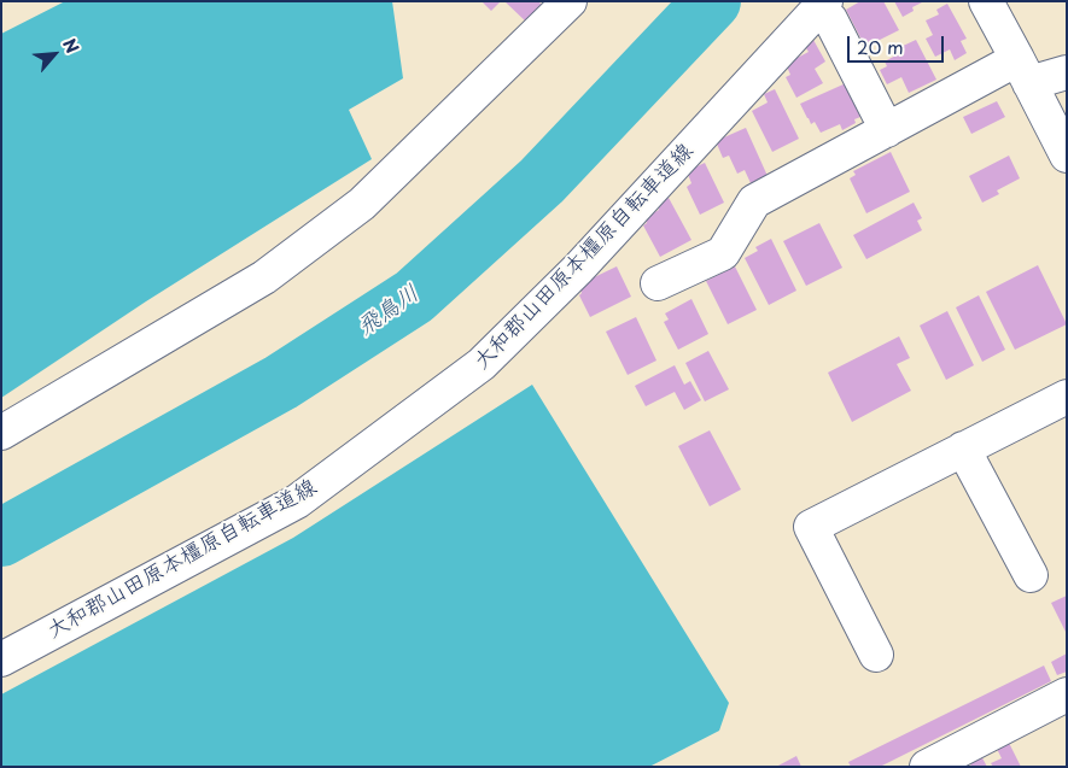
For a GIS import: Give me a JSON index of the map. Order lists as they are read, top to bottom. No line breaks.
{"streets":{"street":["大和郡山田原本橿原自転車道線"]},"water":["飛鳥川"],"scale_bar":"20 m","north":"top right"}
